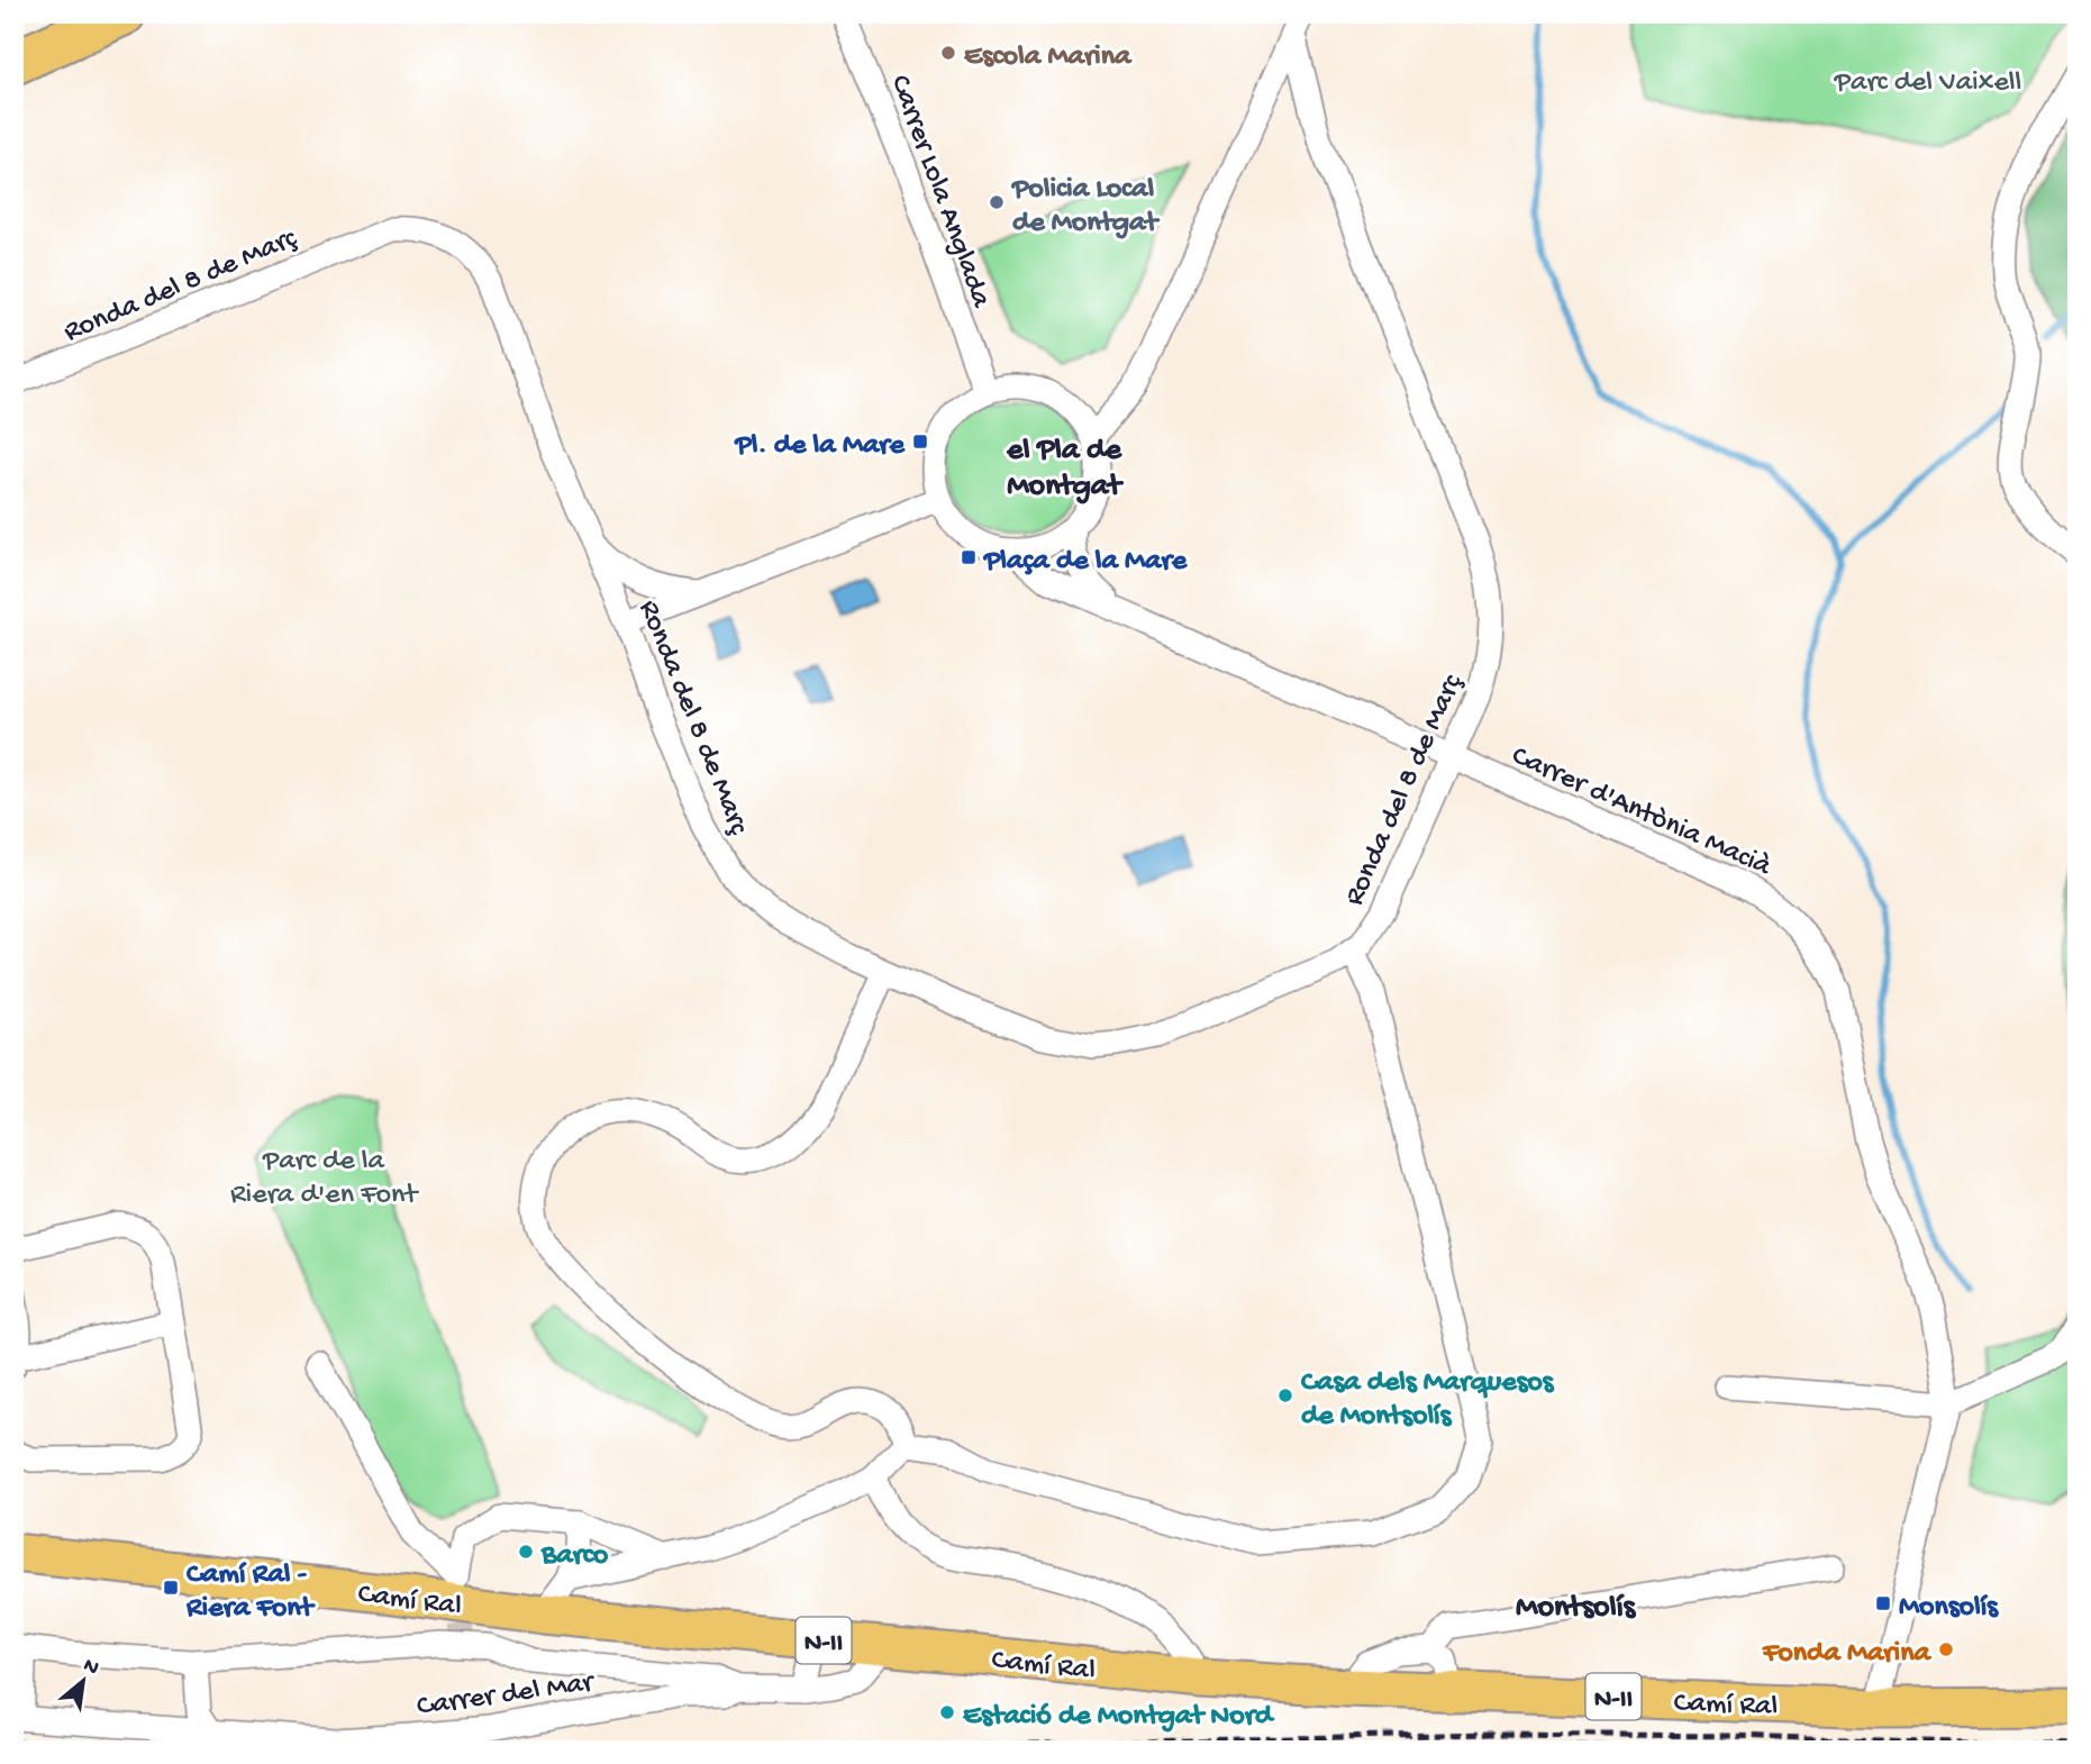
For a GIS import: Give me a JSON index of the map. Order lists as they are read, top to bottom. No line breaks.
{"streets":{"main road":["Camí Ral","N-II"],"street":["Carrer Lola Anglada","Ronda del 8 de Març","Carrer d'Antònia Macià","Carrer del Mar"]},"crossings":[["Carrer Lola Anglada","Carrer d'Antònia Macià"],["Ronda del 8 de Març","Carrer d'Antònia Macià"],["Camí Ral","Carrer del Mar"]],"districts":["el Pla de Montgat","Montsolís"],"parks":["Parc del Vaixell","Parc de la Riera d'en Font"],"places":{"other":["Escola Marina","Policia Local de Montgat","Casa dels Marquesos de Montsolís","Barco","Fonda Marina","Estació de Montgat Nord"],"transit":["Pl. de la Mare","Plaça de la Mare","Camí Ral - Riera Font","Monsolís"]},"north":"top right"}
